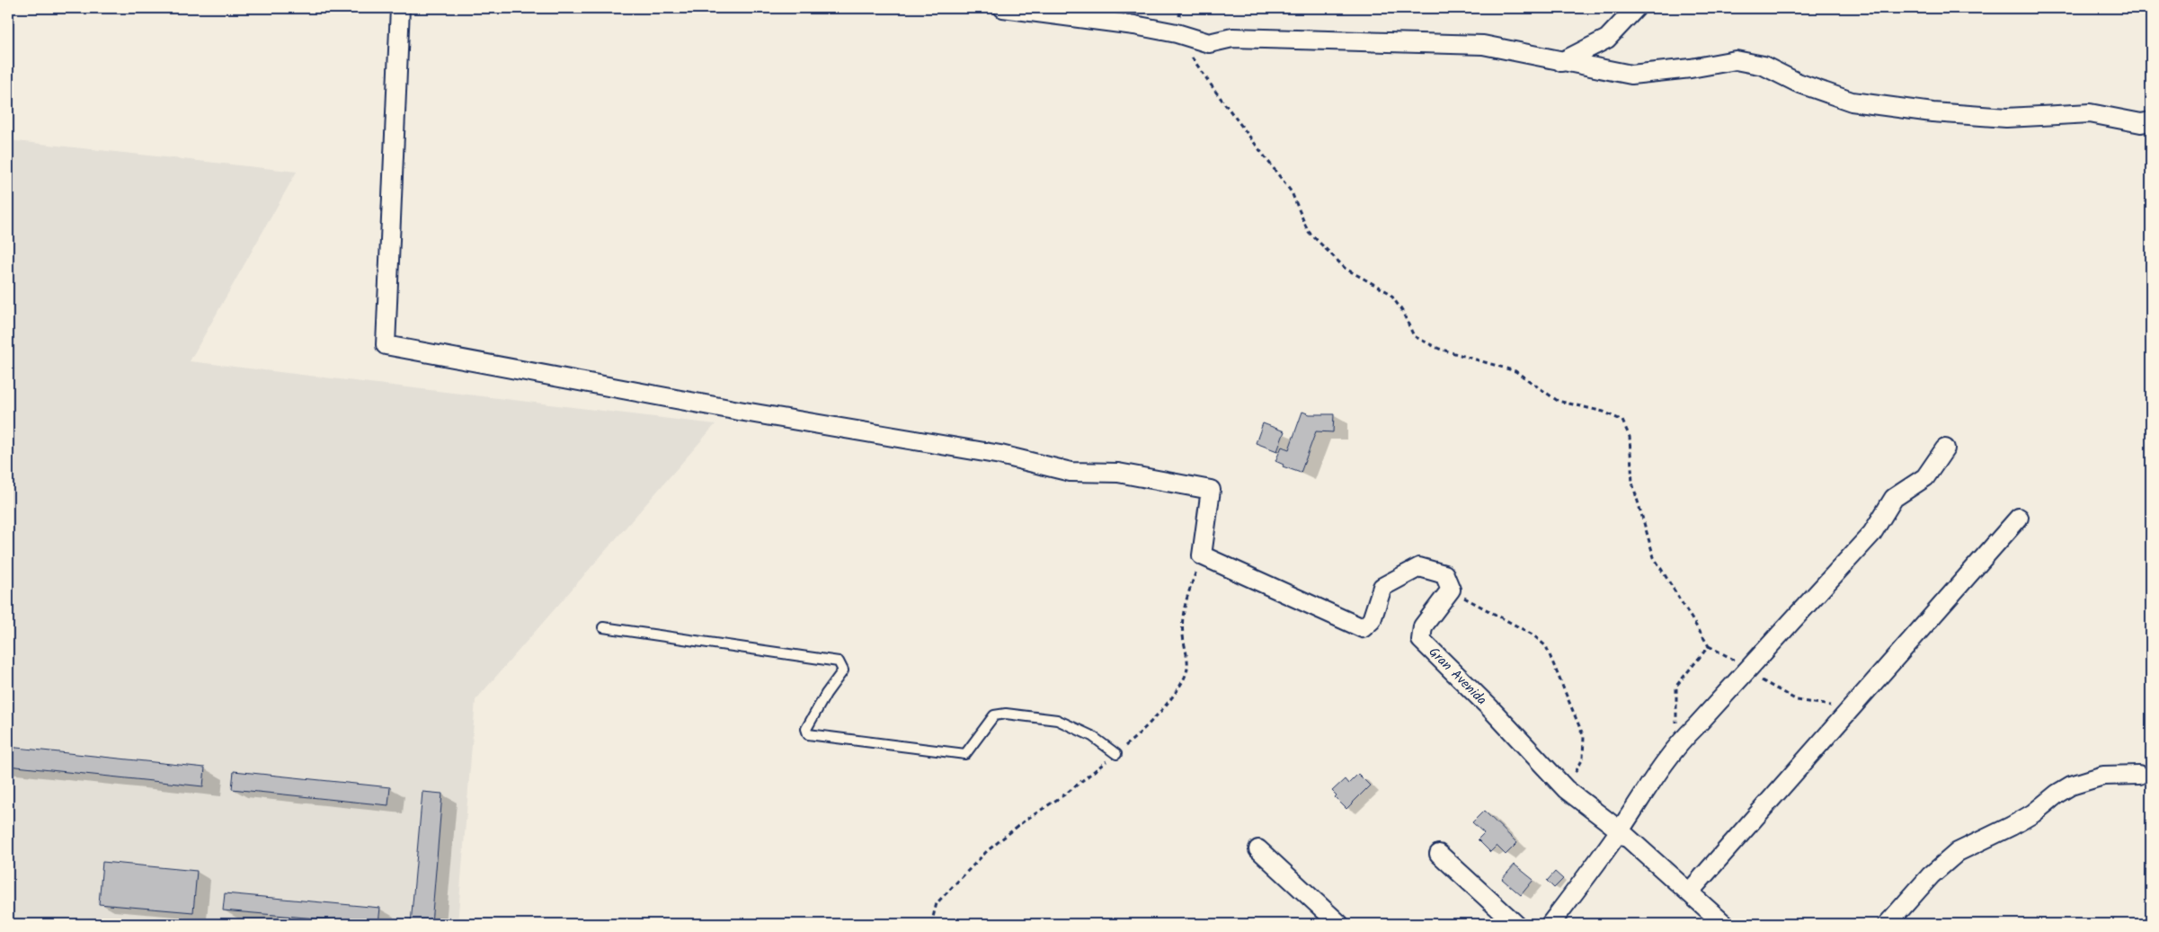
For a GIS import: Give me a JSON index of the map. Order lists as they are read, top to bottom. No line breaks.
{"streets":{"street":["Gran Avenida"]}}
